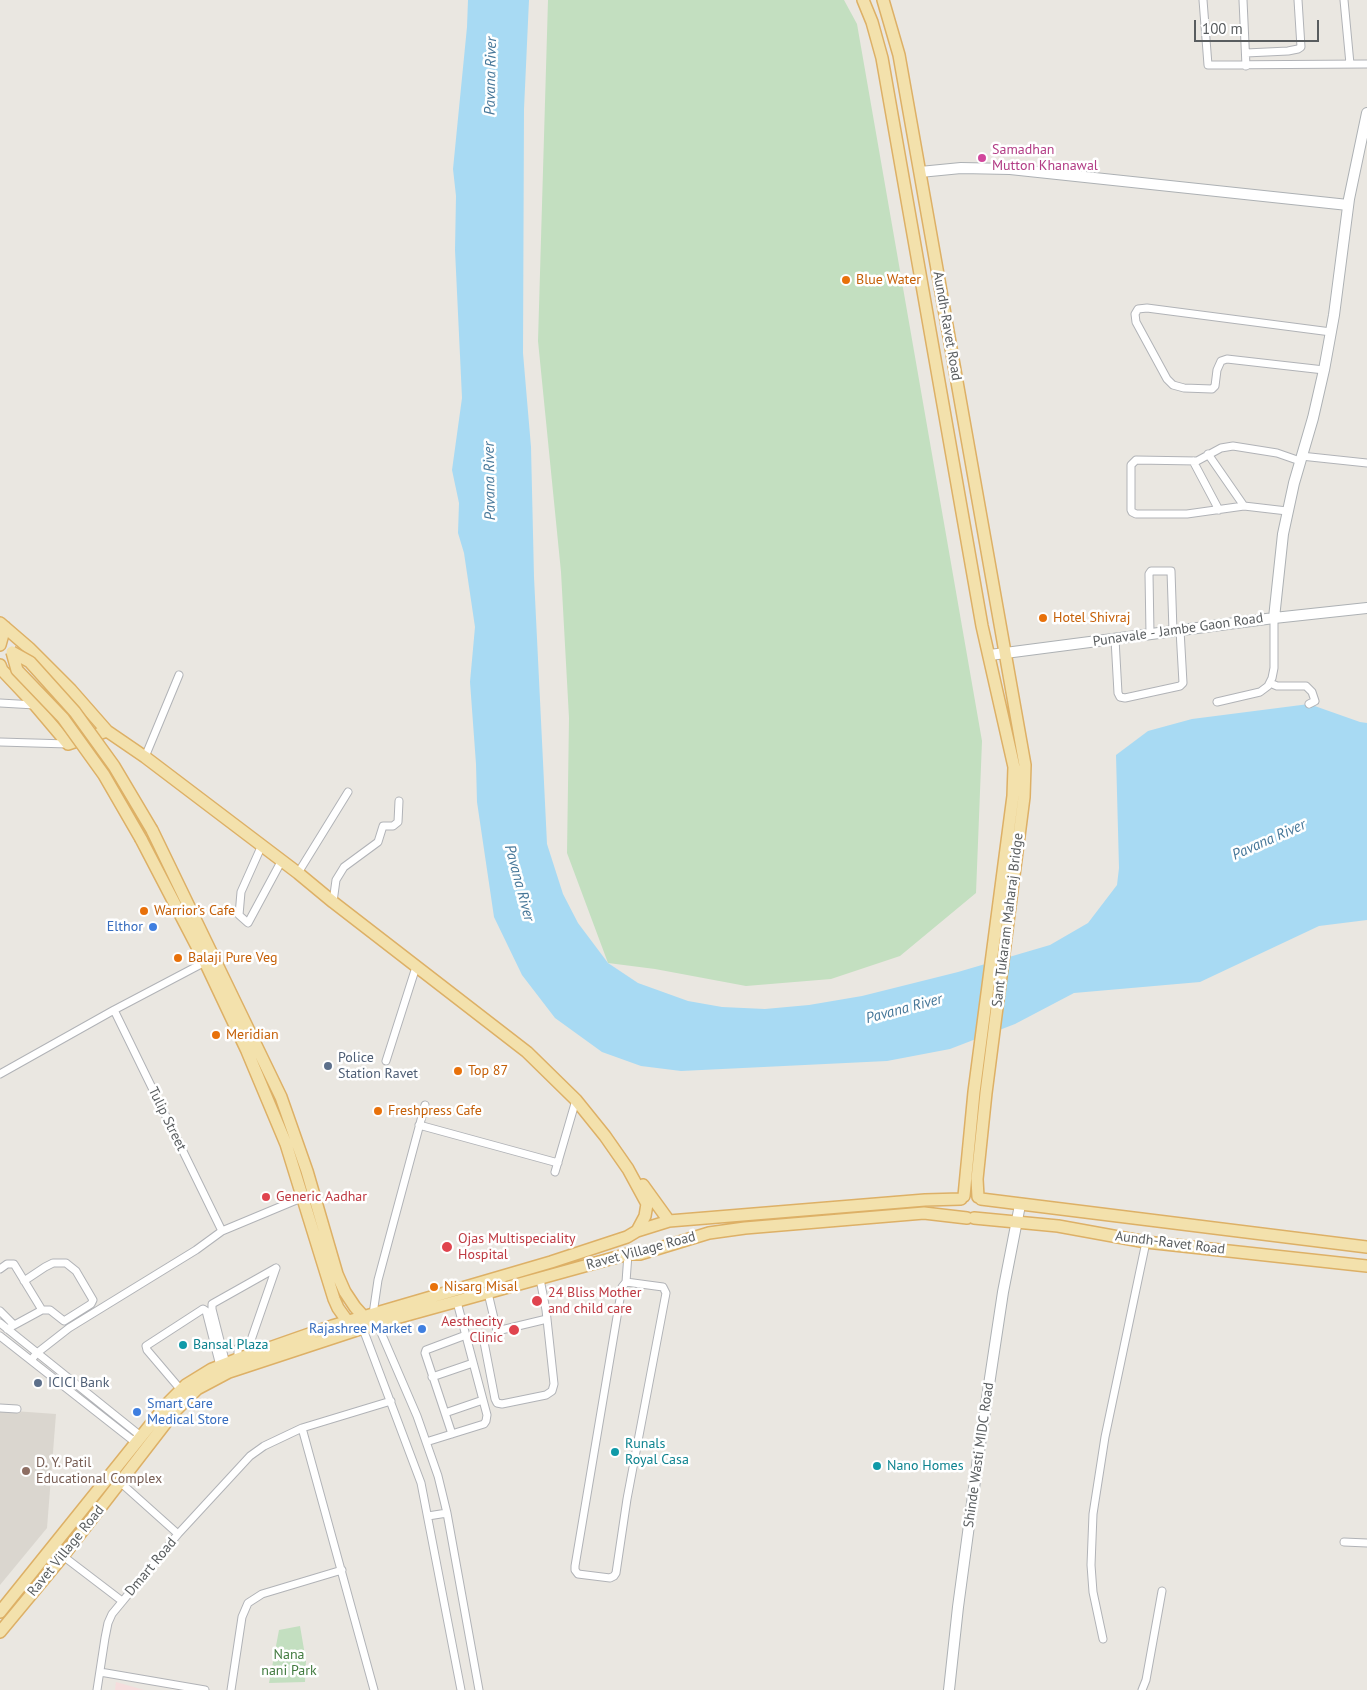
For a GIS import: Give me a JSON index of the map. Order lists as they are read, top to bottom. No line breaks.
{"streets":{"main road":["Aundh-Ravet Road","Sant Tukaram Maharaj Bridge","Ravet Village Road"],"street":["Punavale - Jambe Gaon Road","Tulip Street","Shinde Wasti MIDC Road","Dmart Road"]},"crossings":[["Aundh-Ravet Road","Punavale - Jambe Gaon Road"],["Aundh-Ravet Road","Sant Tukaram Maharaj Bridge"],["Aundh-Ravet Road","Ravet Village Road"],["Aundh-Ravet Road","Shinde Wasti MIDC Road"],["Ravet Village Road","Dmart Road"]],"water":["Pavana River"],"parks":["Nana nani Park"],"places":["Samadhan Mutton Khanawal","Blue Water","Hotel Shivraj","Warrior’s Cafe","Elthor","Balaji Pure Veg","Meridian","Police Station Ravet","Top 87","Freshpress Cafe","Generic Aadhar","Ojas Multispeciality Hospital","Nisarg Misal","24 Bliss Mother and child care","Rajashree Market","Aesthecity Clinic","Bansal Plaza","ICICI Bank","Smart Care Medical Store","Runals Royal Casa","Nano Homes","D. Y. Patil Educational Complex"],"scale_bar":"100 m"}
